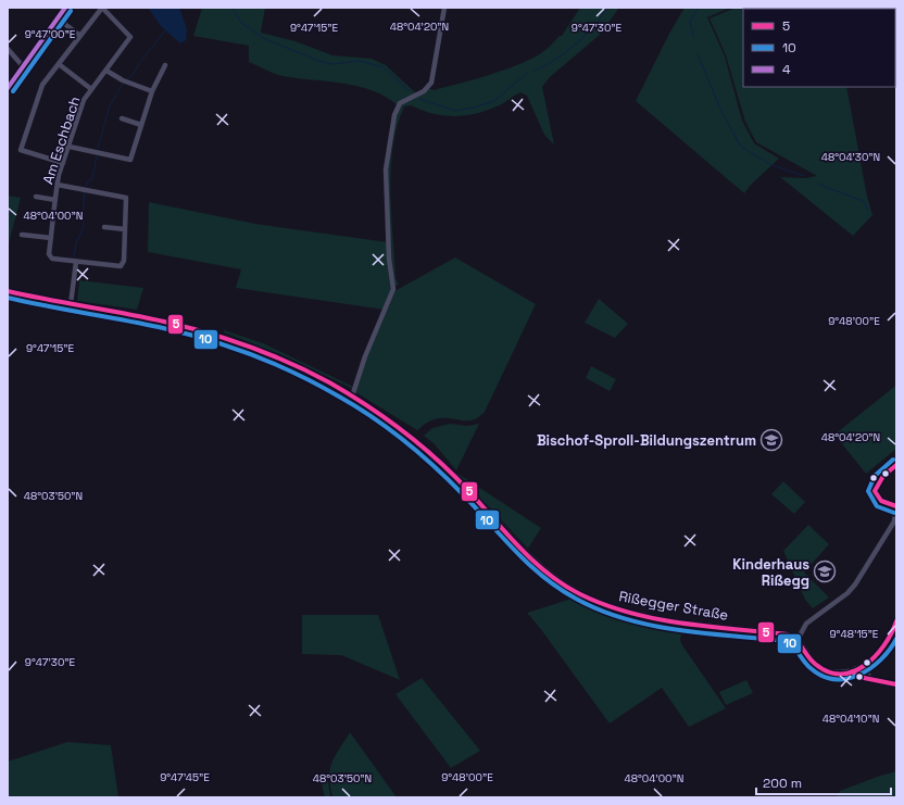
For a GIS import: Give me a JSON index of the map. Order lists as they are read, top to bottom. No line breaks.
{"streets":{"street":["Am Eschbach","Rißegger Straße"]},"places":{"school or university":["Bischof-Sproll-Bildungszentrum","Kinderhaus Rißegg"]},"lines":["transit line 4","transit line 10","transit line 5"],"legend":["5","10","4"],"scale_bar":"200 m","coordinates":["48°04'20\"N","9°47'15\"E","9°47'30\"E","9°47'00\"E","48°04'30\"N","48°04'00\"N","9°48'00\"E","48°03'50\"N","9°48'15\"E","48°04'10\"N","9°47'45\"E"]}
